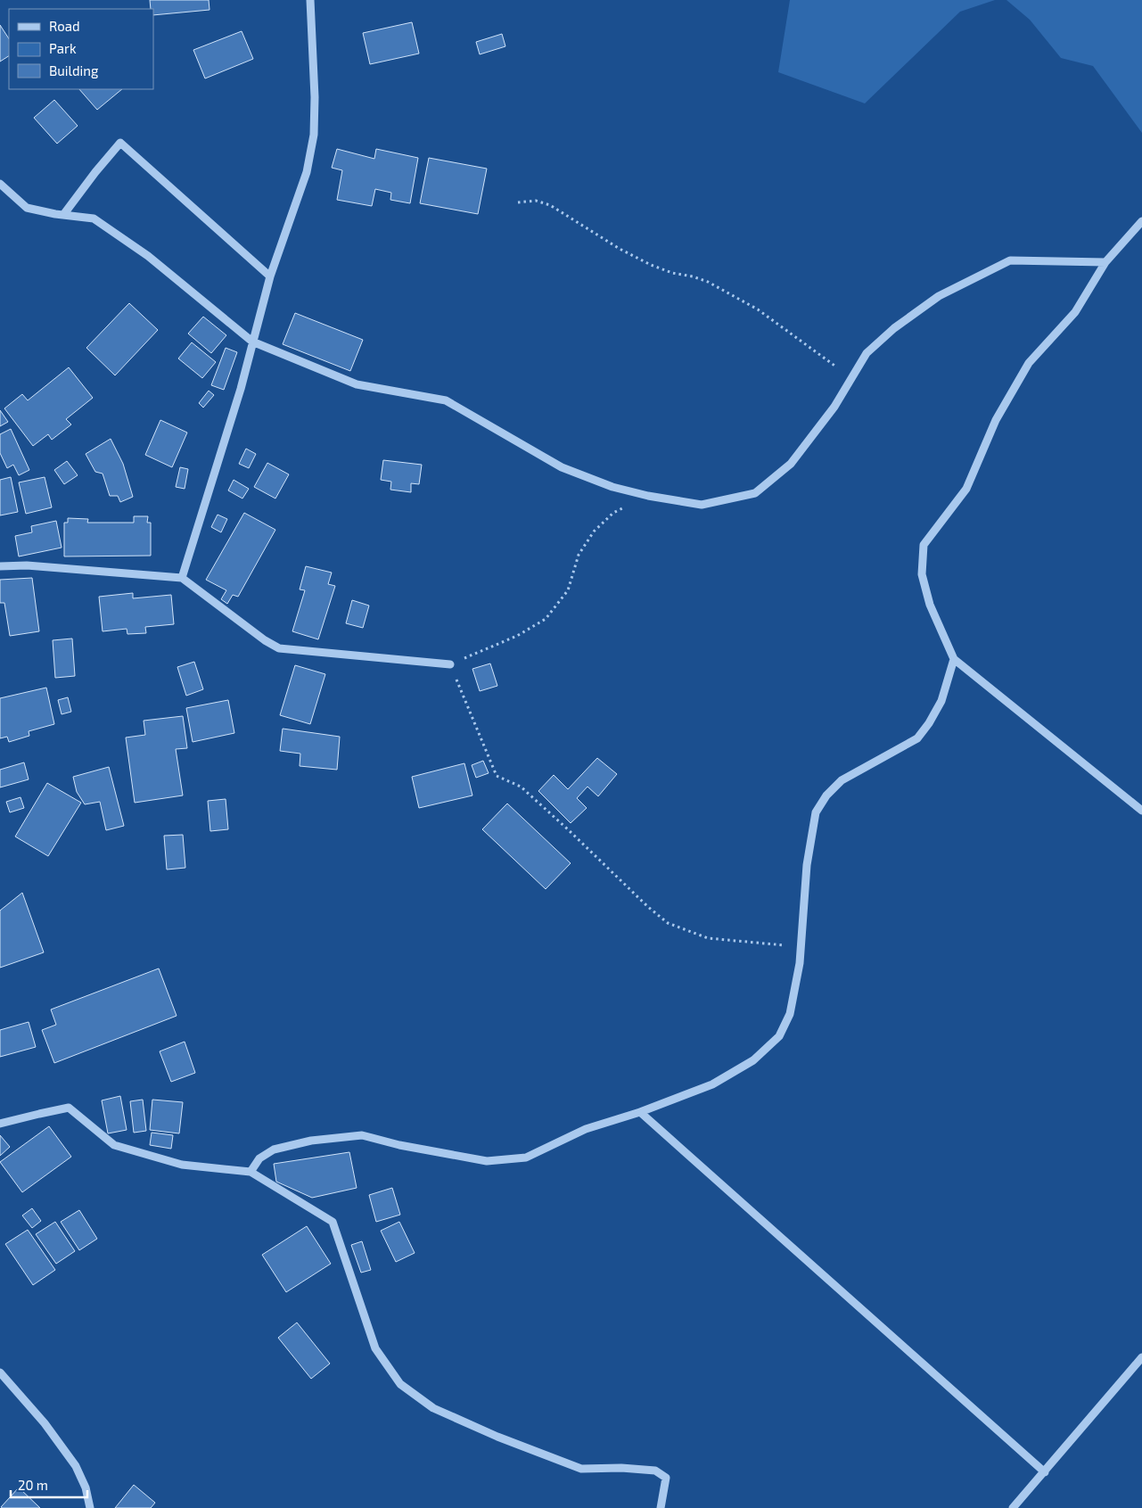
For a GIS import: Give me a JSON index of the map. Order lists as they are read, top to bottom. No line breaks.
{"legend":["Road","Park","Building"],"scale_bar":"20 m"}
